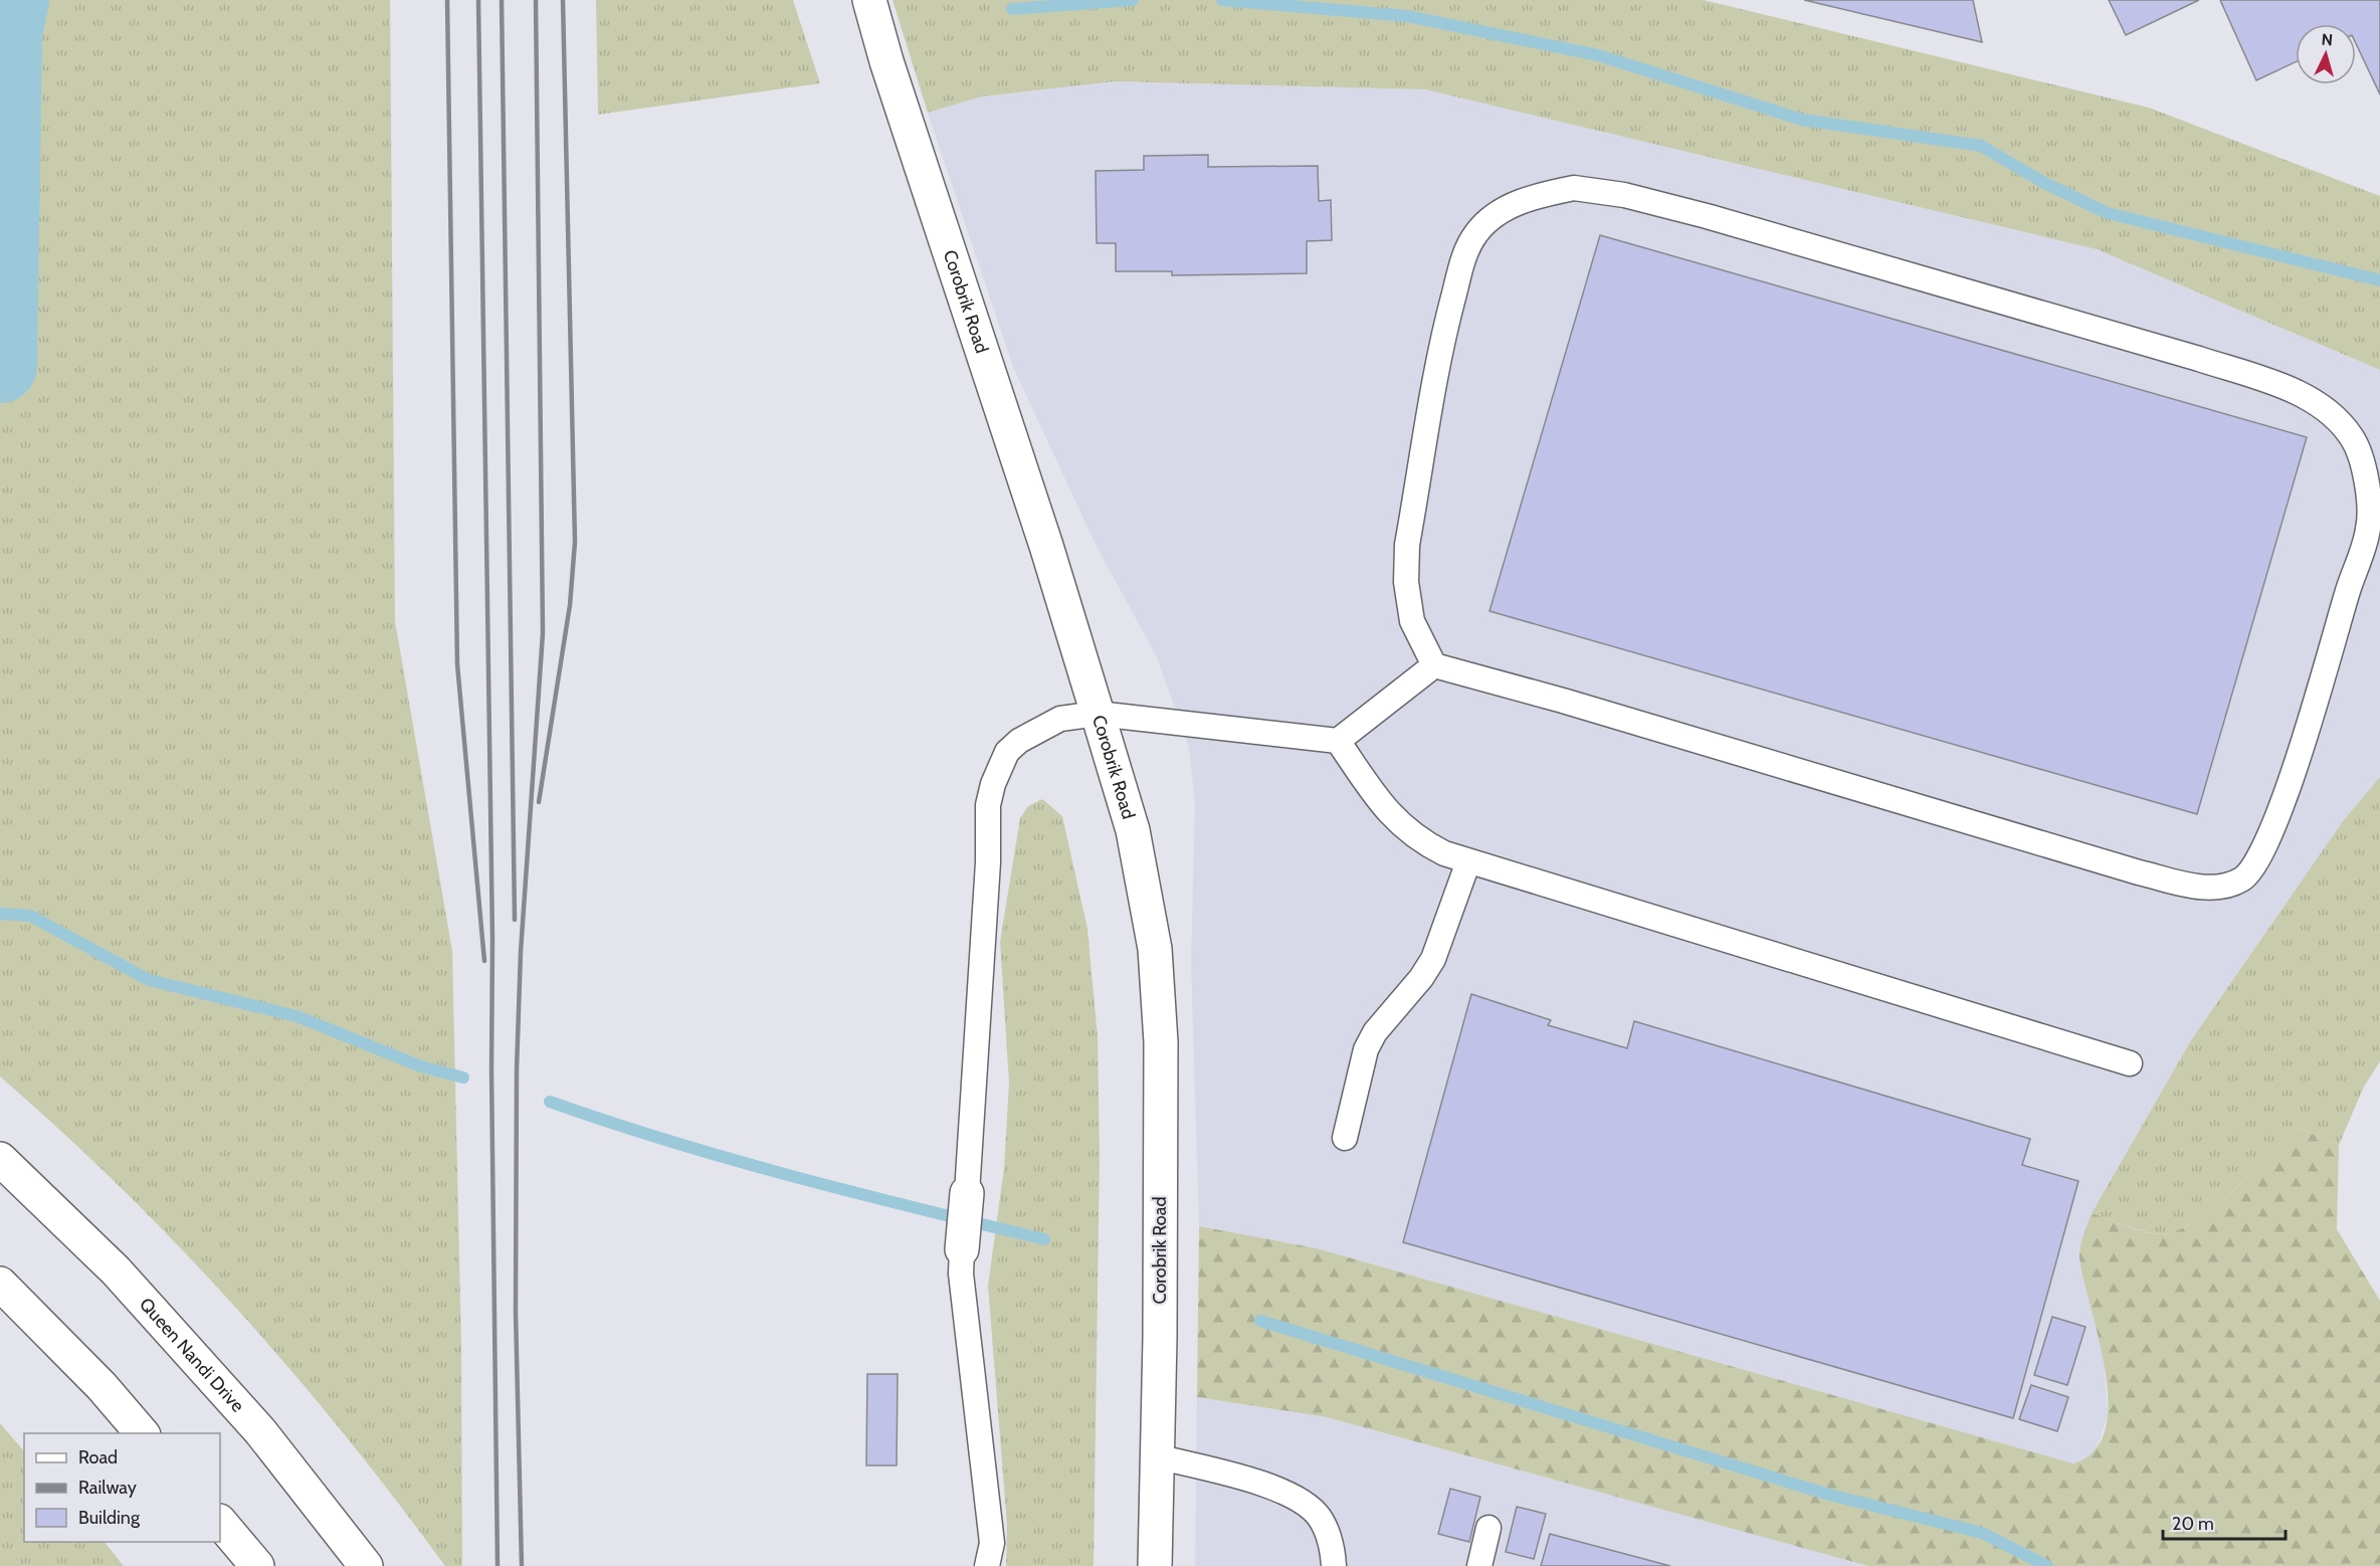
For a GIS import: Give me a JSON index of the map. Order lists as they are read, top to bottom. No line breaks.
{"streets":{"street":["Corobrik Road","Queen Nandi Drive"]},"legend":["Road","Railway","Building"],"scale_bar":"20 m","north":"top"}
